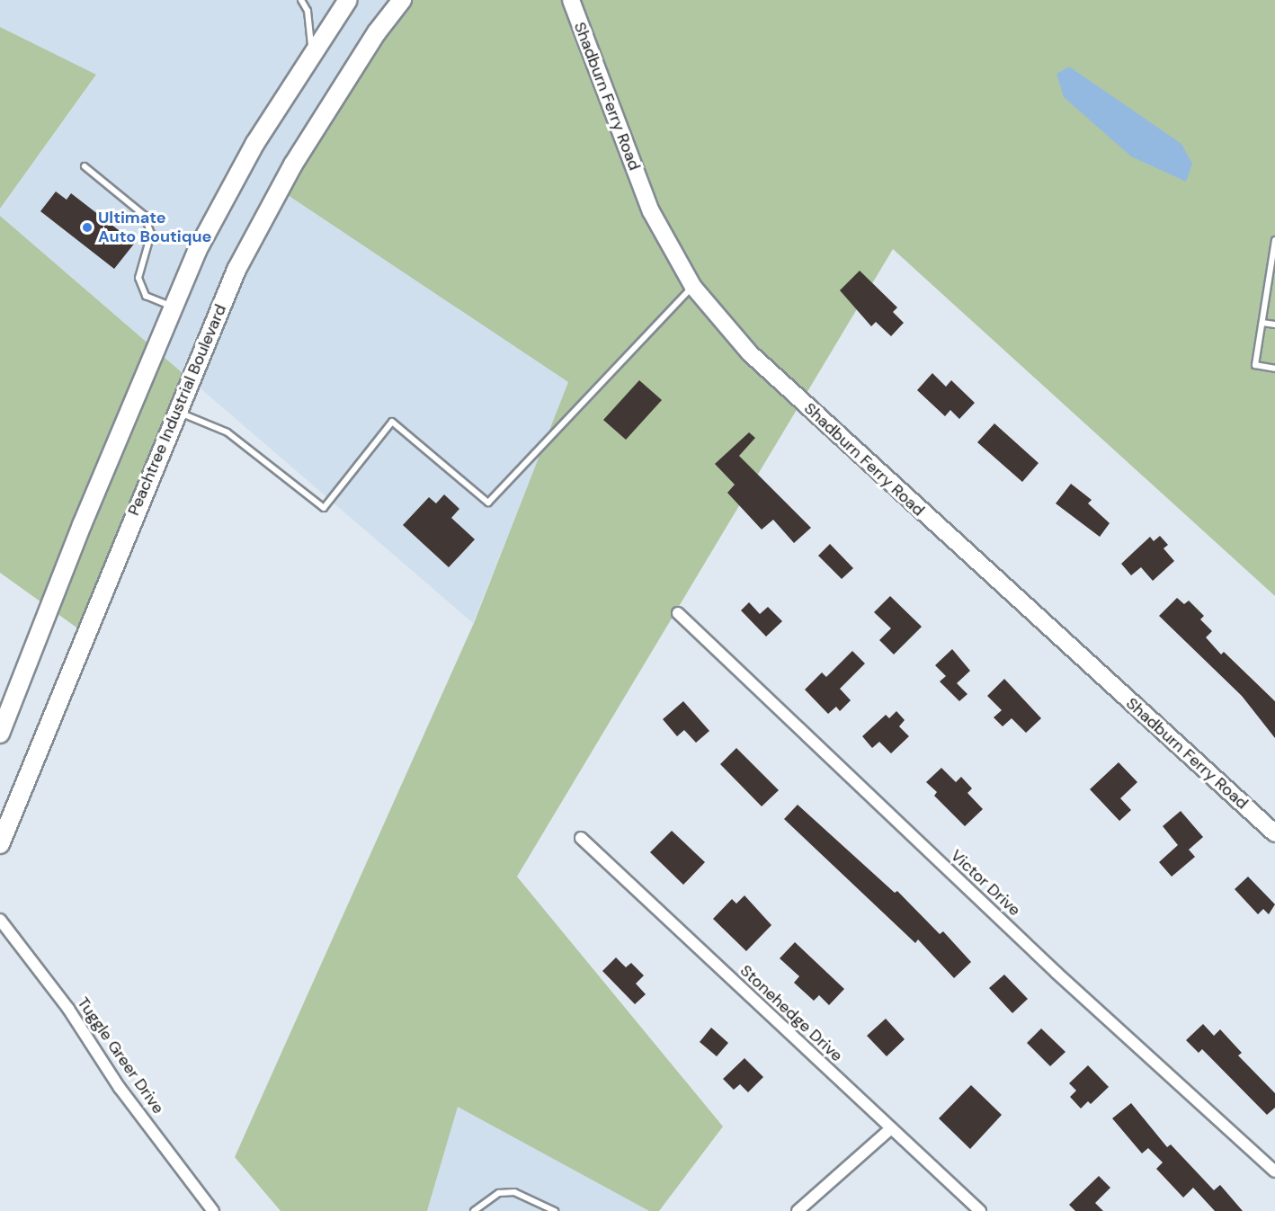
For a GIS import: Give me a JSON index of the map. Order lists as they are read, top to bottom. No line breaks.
{"streets":{"main road":["Peachtree Industrial Boulevard"],"street":["Shadburn Ferry Road","Victor Drive","Stonehedge Drive","Tuggle Greer Drive"]},"places":["Ultimate Auto Boutique"]}
